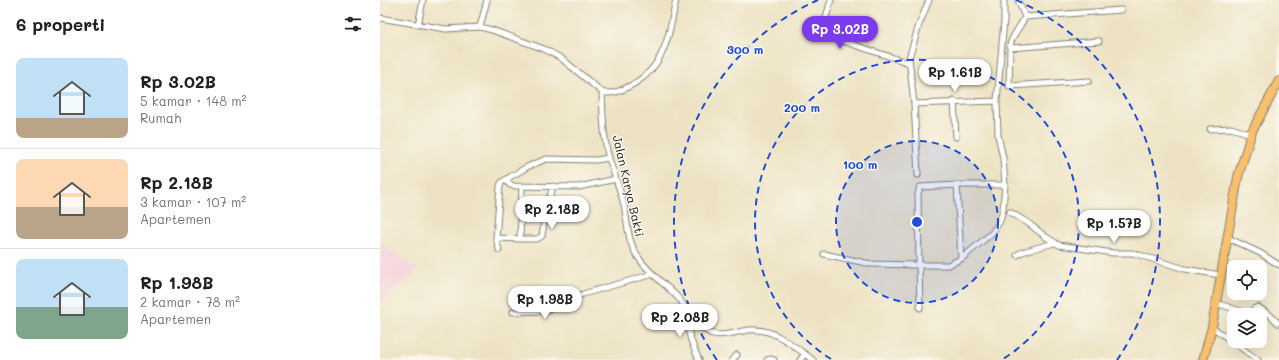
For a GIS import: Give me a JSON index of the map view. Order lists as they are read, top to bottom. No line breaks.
{"streets":{"street":["Jalan Karya Bakti"]},"page":{"heading":"6 properti","price":["Rp 3.02B","Rp 1.61B","Rp 2.18B","Rp 1.57B","Rp 1.98B","Rp 2.08B"],"list":[{"name":"Rp 3.02B","note":"5 kamar · 148 m² · Rumah"},{"name":"Rp 2.18B","note":"3 kamar · 107 m² · Apartemen"},{"name":"Rp 1.98B","note":"2 kamar · 78 m² · Apartemen"}]},"rings":["300 m","200 m","100 m"]}
